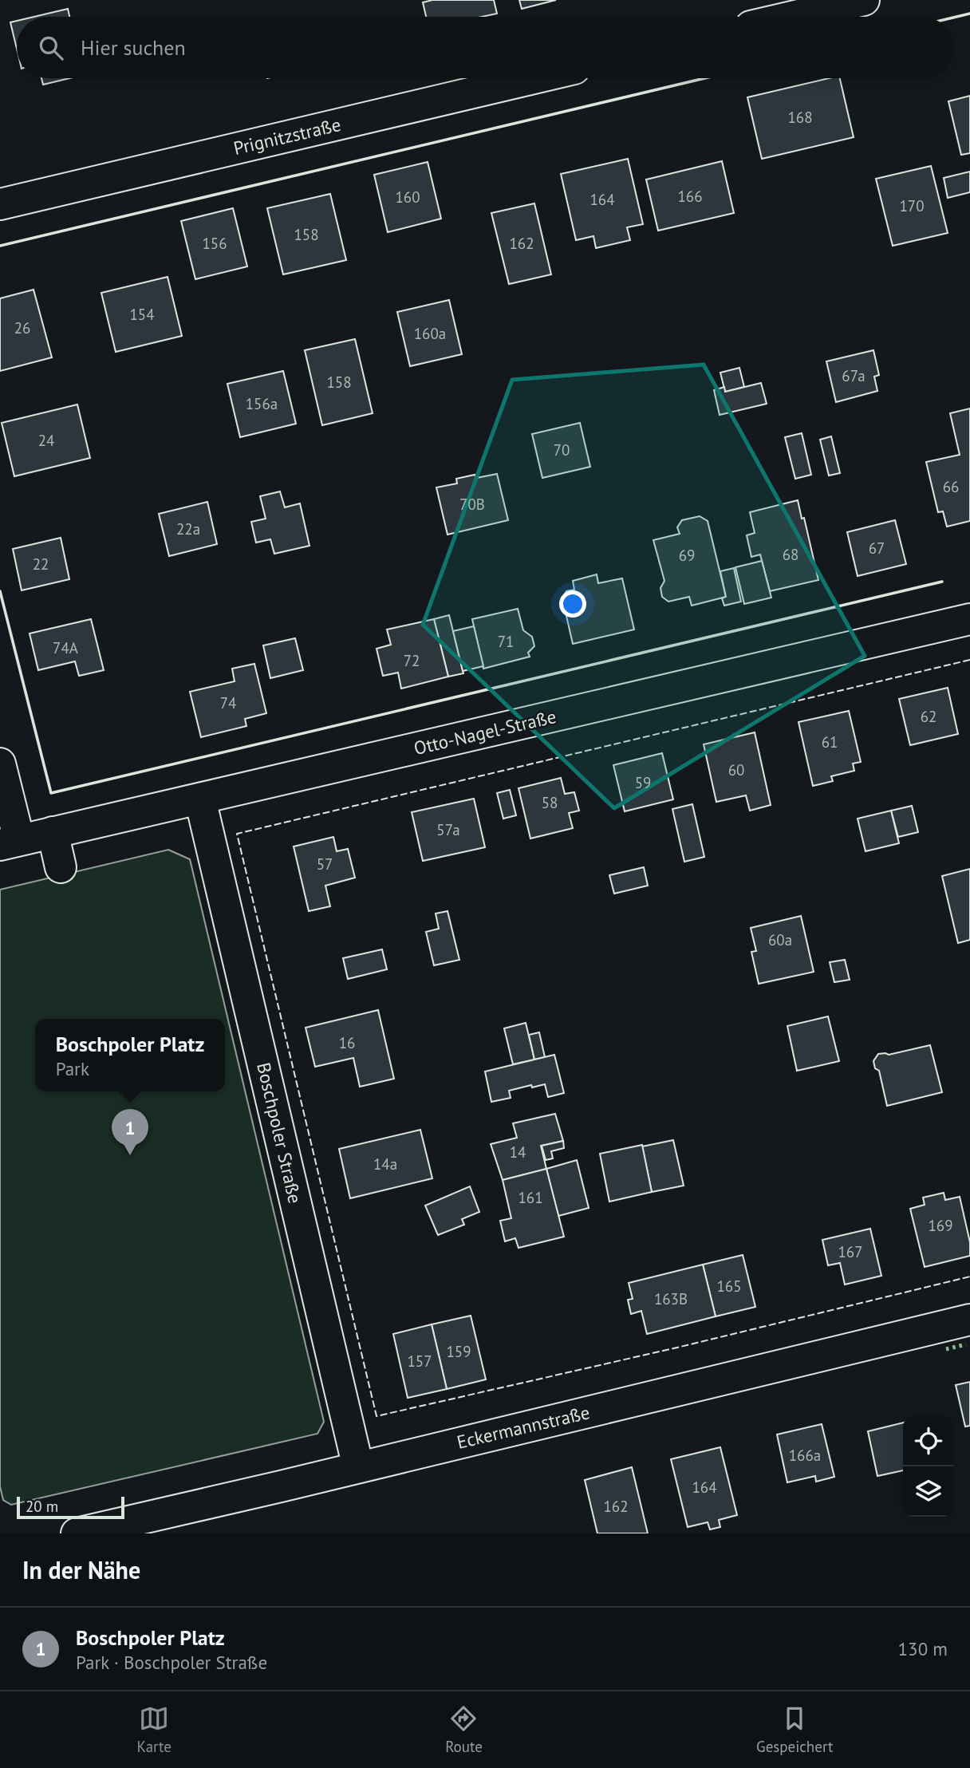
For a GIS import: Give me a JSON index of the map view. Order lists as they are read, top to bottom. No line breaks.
{"streets":{"street":["Prignitzstraße","Otto-Nagel-Straße","Boschpoler Straße","Eckermannstraße"]},"crossings":[["Otto-Nagel-Straße","Boschpoler Straße"],["Boschpoler Straße","Eckermannstraße"]],"house_numbers":["168","166","160","164","170","158","156","162","154","26","160a","67a","158","156a","24","70","66","70B","22a","67","68","69","22","71","74A","72","74","62","61","60","59","58","57a","57","60a","16","14","14a","161","169","167","165","163B","159","157","166a","164","162"],"scale_bar":"20 m","page":{"search":"Hier suchen","popup":["Boschpoler Platz","Park"],"pins":"1","scale":"20 m","heading":"In der Nähe","list":[{"mark":"1","name":"Boschpoler Platz","note":"Park · Boschpoler Straße","value":"130 m"}],"nav":["Karte","Route","Gespeichert"]}}
